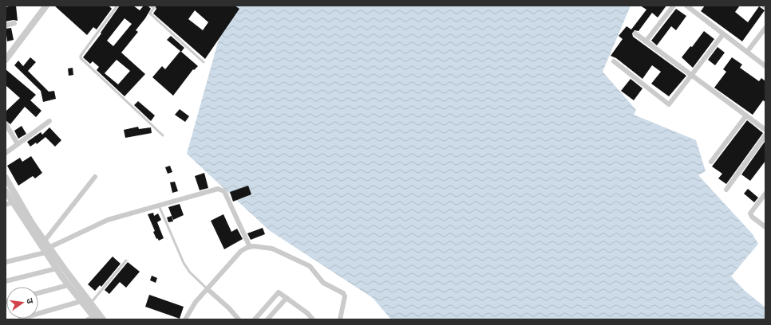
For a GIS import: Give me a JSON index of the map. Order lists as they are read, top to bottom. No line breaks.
{"north":"right"}
